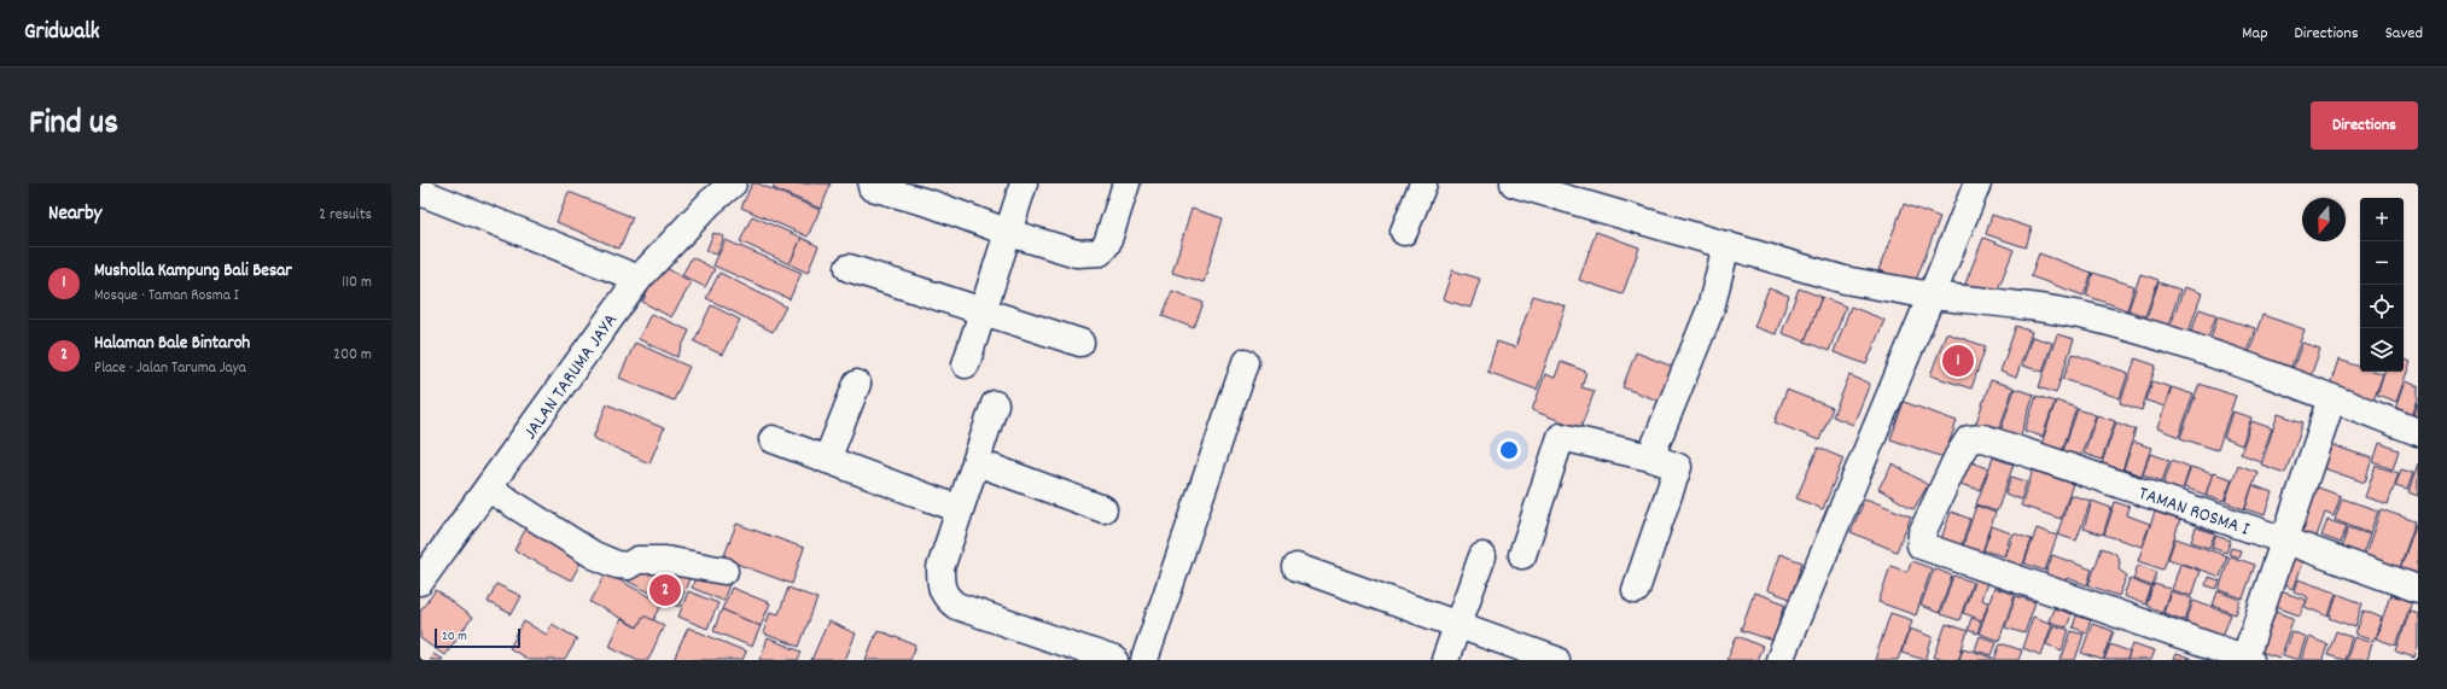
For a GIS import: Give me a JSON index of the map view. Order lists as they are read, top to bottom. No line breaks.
{"streets":{"street":["JALAN TARUMA JAYA","TAMAN ROSMA I"]},"scale_bar":"20 m","north":"bottom","page":{"header":"Gridwalk","nav":["Map","Directions","Saved"],"title":"Find us","buttons":"Directions","heading":["Nearby","2 results"],"map_buttons":["+","−"],"list":[{"mark":"1","name":"Musholla Kampung Bali Besar","note":"Mosque · Taman Rosma I","value":"110 m"},{"mark":"2","name":"Halaman Bale Bintaroh","note":"Place · Jalan Taruma Jaya","value":"200 m"}],"pins":["1","2"],"scale":"20 m"}}
